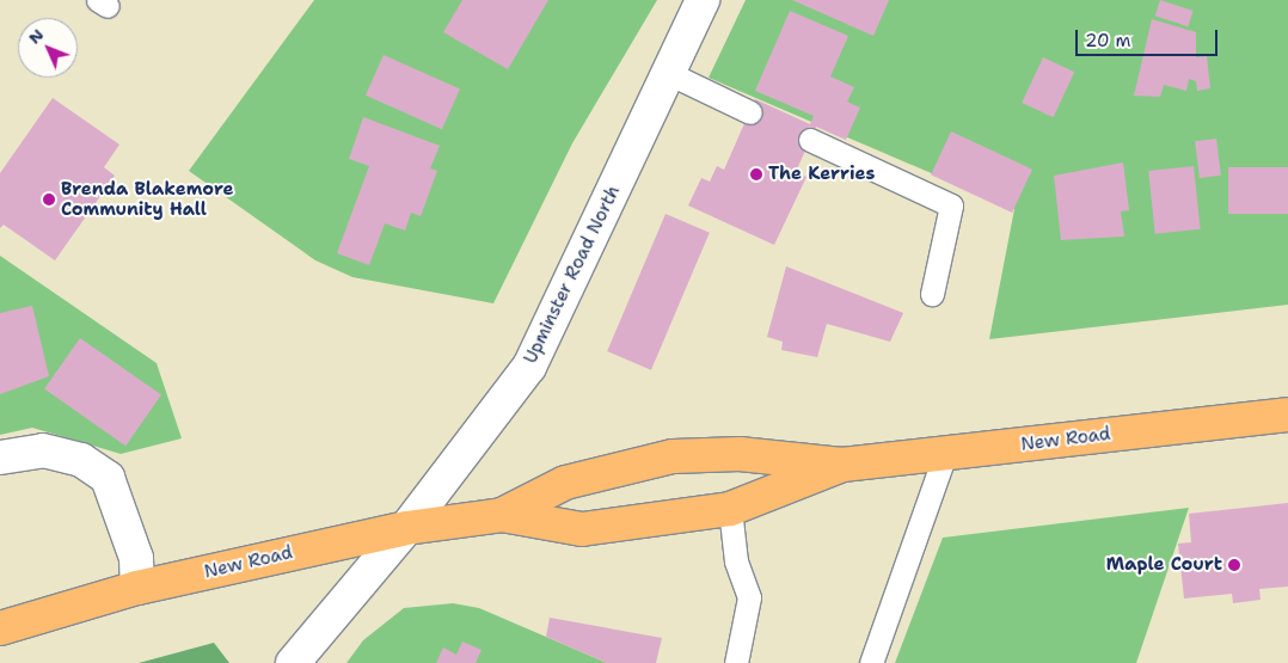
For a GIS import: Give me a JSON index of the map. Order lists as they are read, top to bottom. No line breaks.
{"streets":{"main road":["New Road"],"street":["Upminster Road North"]},"crossings":[["Upminster Road North","New Road"]],"places":["The Kerries","Brenda Blakemore Community Hall","Maple Court"],"scale_bar":"20 m","north":"top left"}
